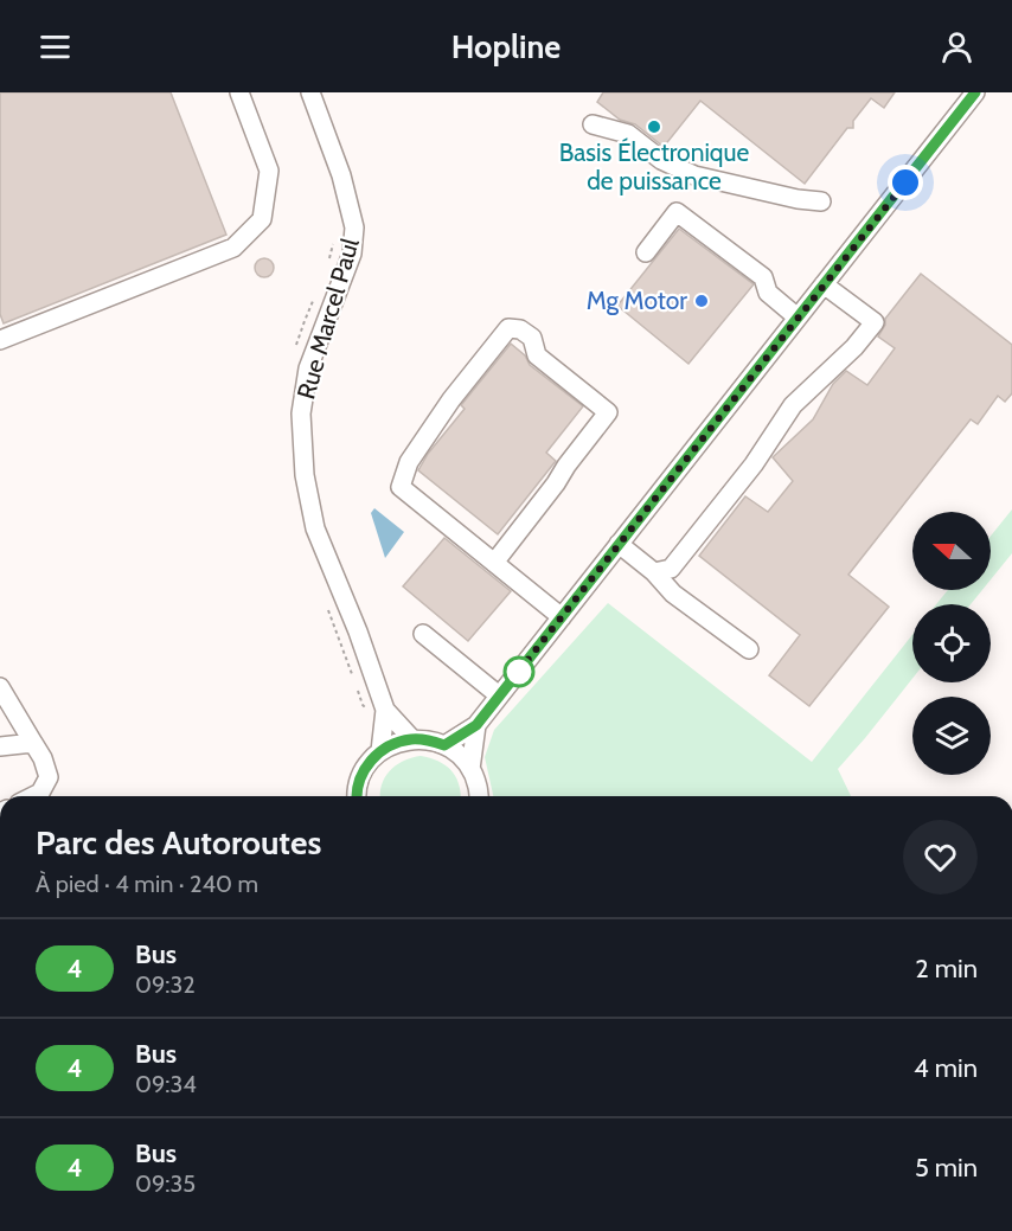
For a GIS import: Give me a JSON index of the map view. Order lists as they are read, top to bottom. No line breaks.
{"streets":{"street":["Rue Marcel Paul"]},"places":["Basis Électronique de puissance","Mg Motor"],"lines":["bus line 4"],"north":"left","page":{"header":"Hopline","heading":["Parc des Autoroutes","À pied · 4 min · 240 m"],"list":[{"mark":"4","name":"Bus","note":"09:32","value":"2 min"},{"mark":"4","name":"Bus","note":"09:34","value":"4 min"},{"mark":"4","name":"Bus","note":"09:35","value":"5 min"}]}}
